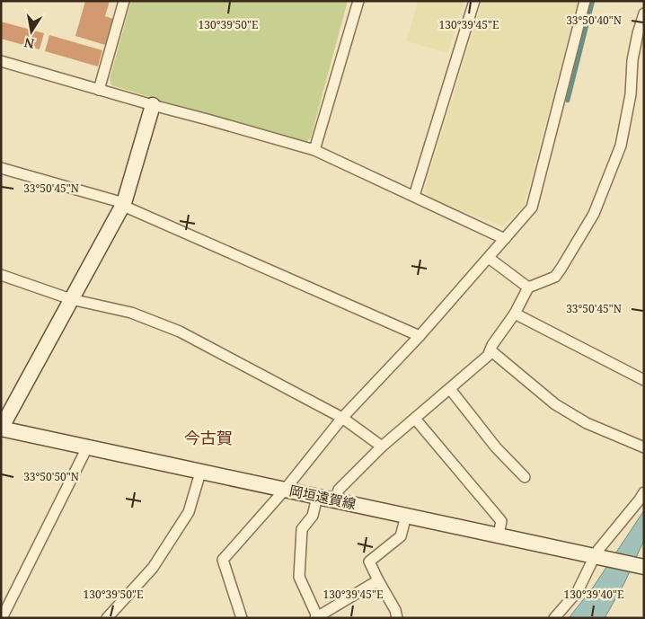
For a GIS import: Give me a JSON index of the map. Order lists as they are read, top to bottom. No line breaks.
{"streets":{"main road":["岡垣遠賀線"]},"districts":["今古賀"],"north":"bottom","coordinates":["33°50'40\"N","130°39'50\"E","130°39'45\"E","33°50'45\"N","33°50'50\"N","130°39'40\"E"]}
